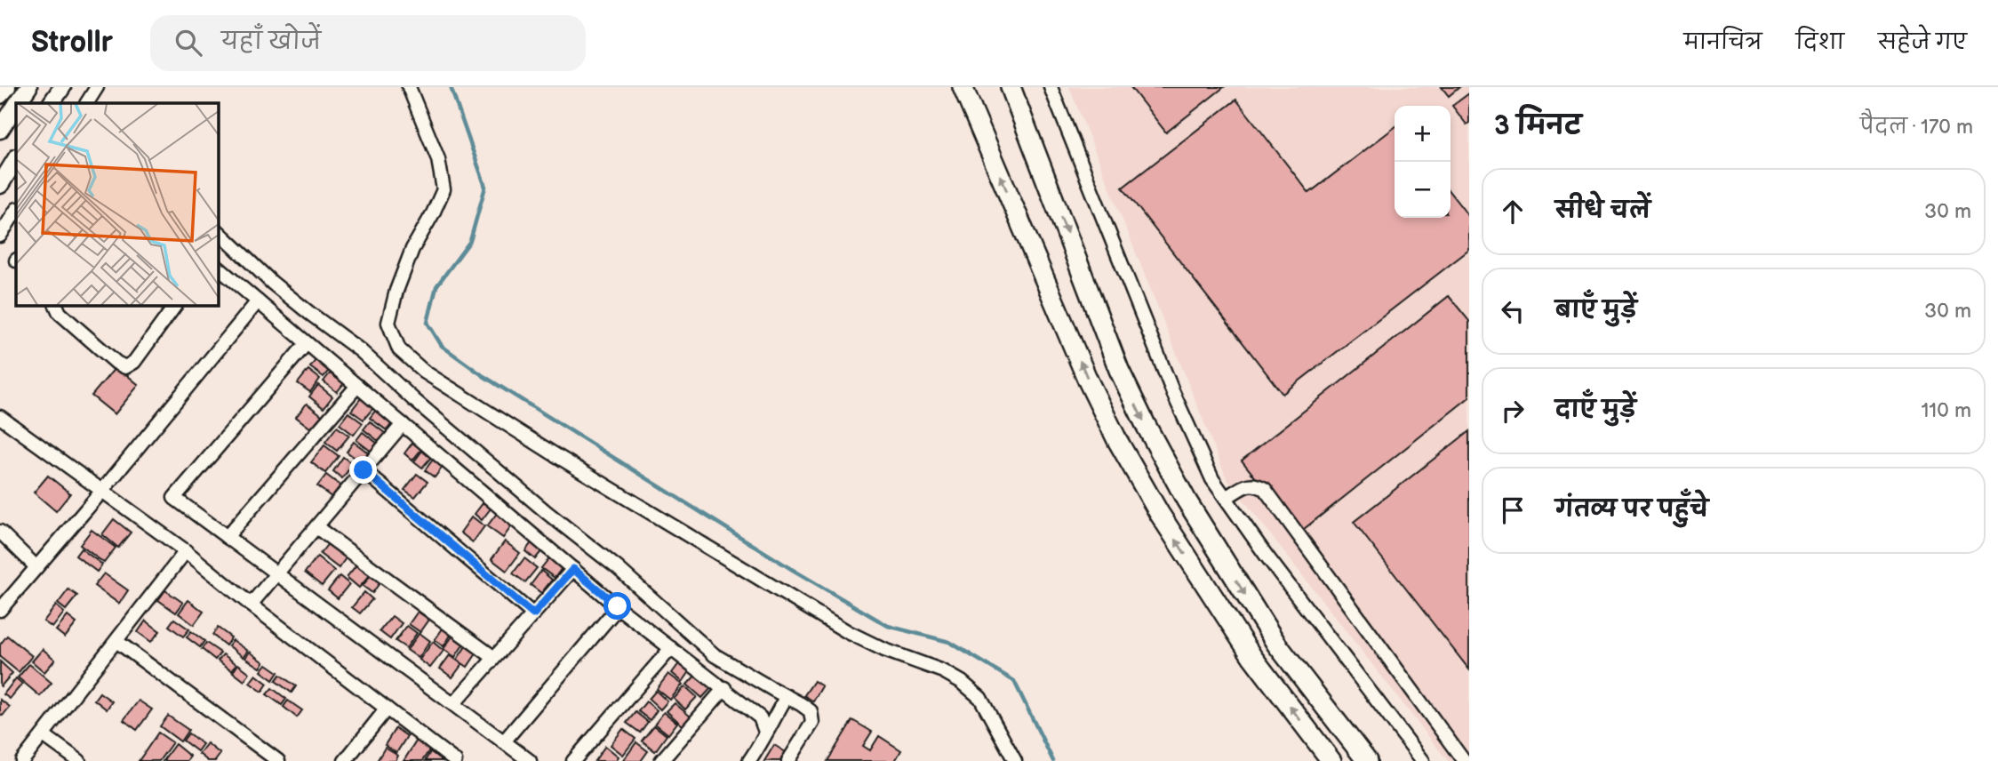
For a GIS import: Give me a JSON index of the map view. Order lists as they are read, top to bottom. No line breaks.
{"page":{"header":"Strollr","search":"यहाँ खोजें","nav":["मानचित्र","दिशा","सहेजे गए"],"heading":["3 मिनट","पैदल · 170 m"],"map_buttons":["+","−"],"list":[["सीधे चलें","30 m"],["बाएँ मुड़ें","30 m"],["दाएँ मुड़ें","110 m"],"गंतव्य पर पहुँचे"]}}
